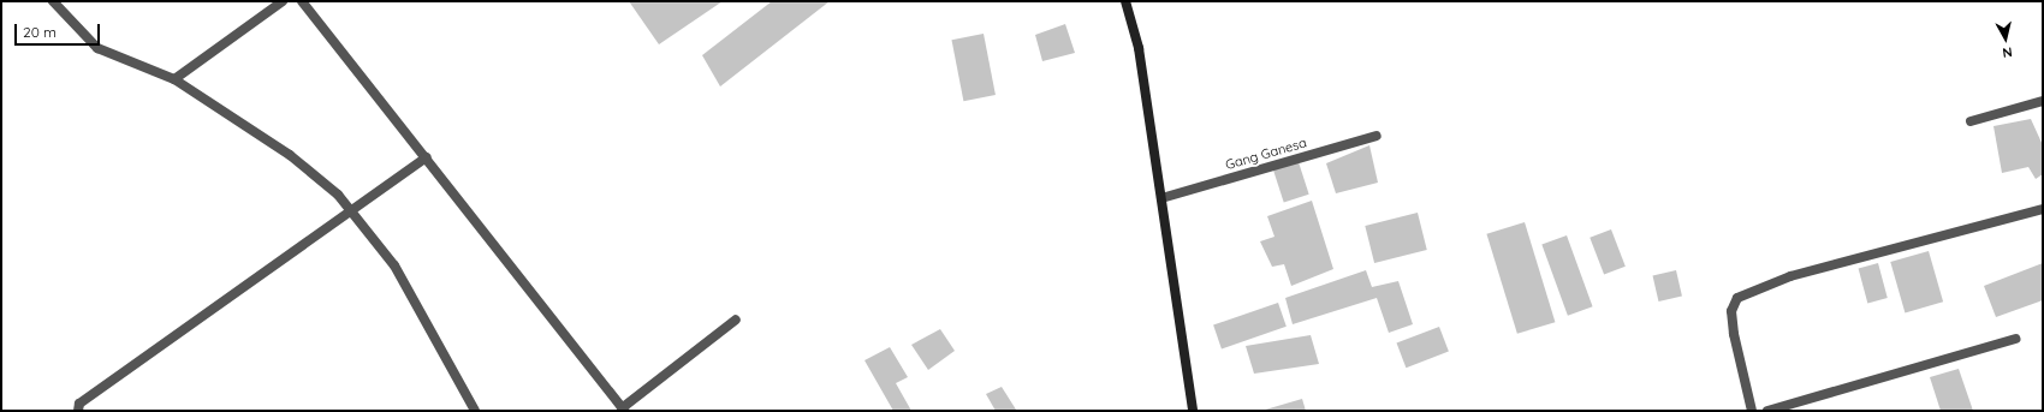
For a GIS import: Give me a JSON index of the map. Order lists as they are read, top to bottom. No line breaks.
{"streets":{"street":["Gang Ganesa"]},"scale_bar":"20 m","north":"bottom"}
